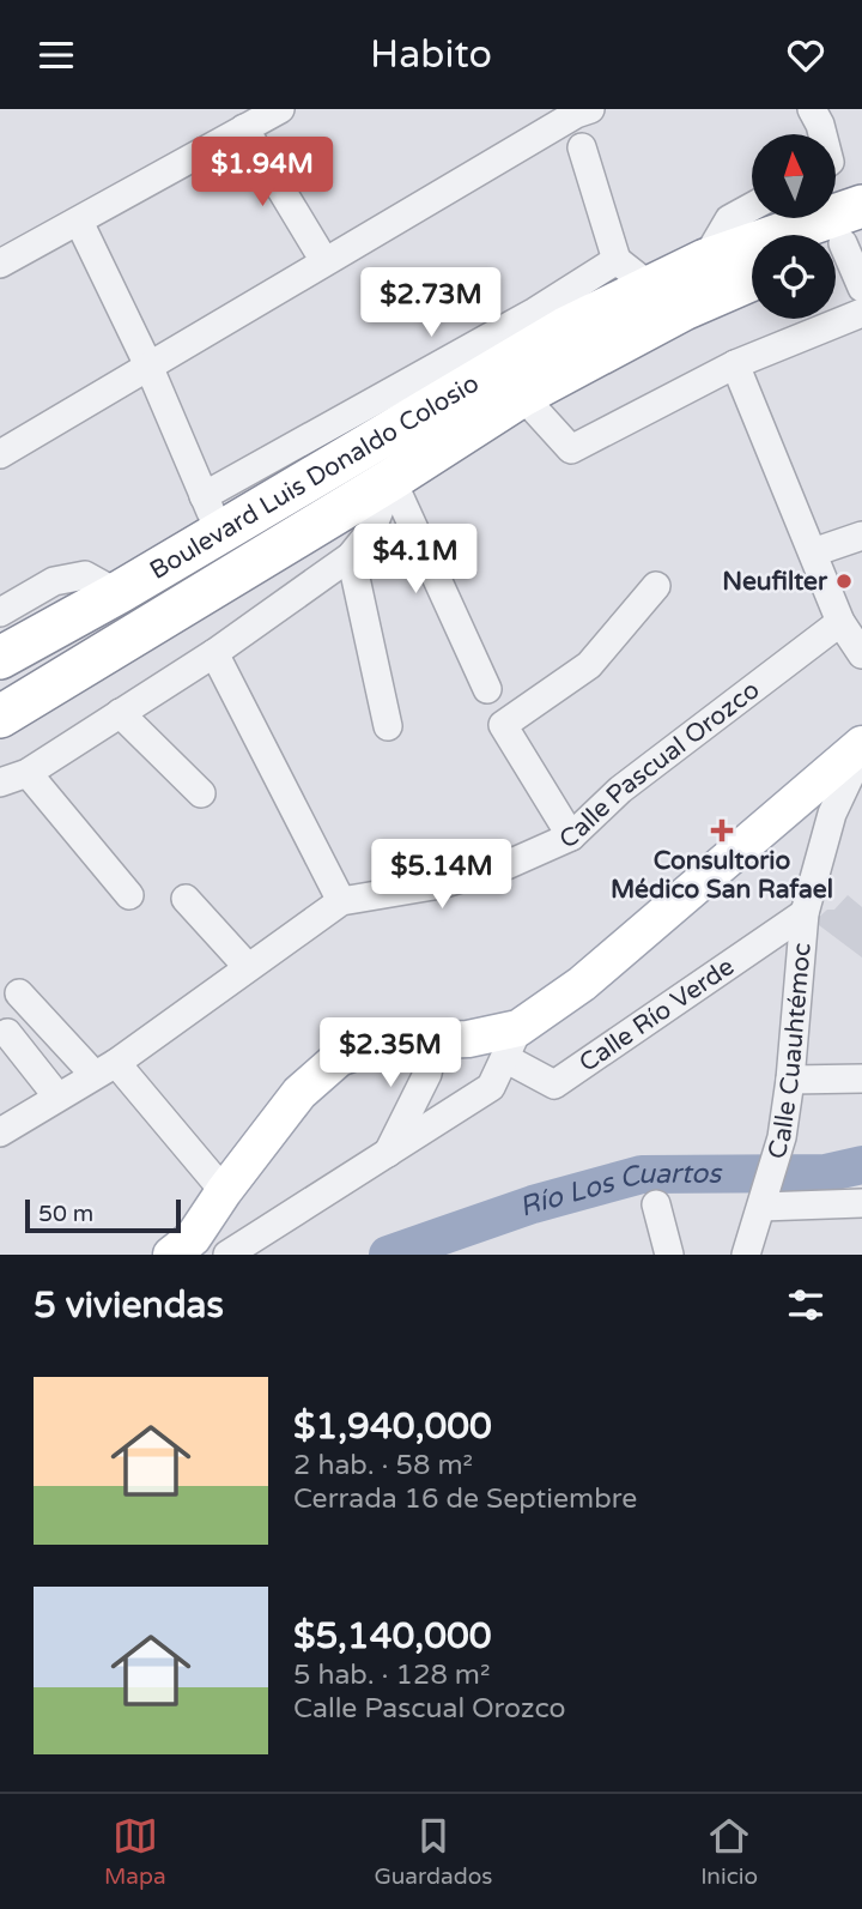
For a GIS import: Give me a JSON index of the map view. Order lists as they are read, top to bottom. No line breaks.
{"streets":{"highway":["Boulevard Luis Donaldo Colosio"],"street":["Calle Pascual Orozco","Calle Río Verde","Calle Cuauhtémoc"]},"crossings":[["Calle Río Verde","Calle Cuauhtémoc"]],"water":["Río Los Cuartos"],"places":{"other":["Neufilter"],"health":["Consultorio Médico San Rafael"]},"scale_bar":"50 m","north":"top","page":{"header":"Habito","price":["$1.94M","$2.73M","$4.1M","$5.14M","$2.35M"],"scale":"50 m","heading":"5 viviendas","list":[{"name":"$1,940,000","note":"2 hab. · 58 m² · Cerrada 16 de Septiembre"},{"name":"$5,140,000","note":"5 hab. · 128 m² · Calle Pascual Orozco"}],"tabs":["Mapa","Guardados","Inicio"]}}
